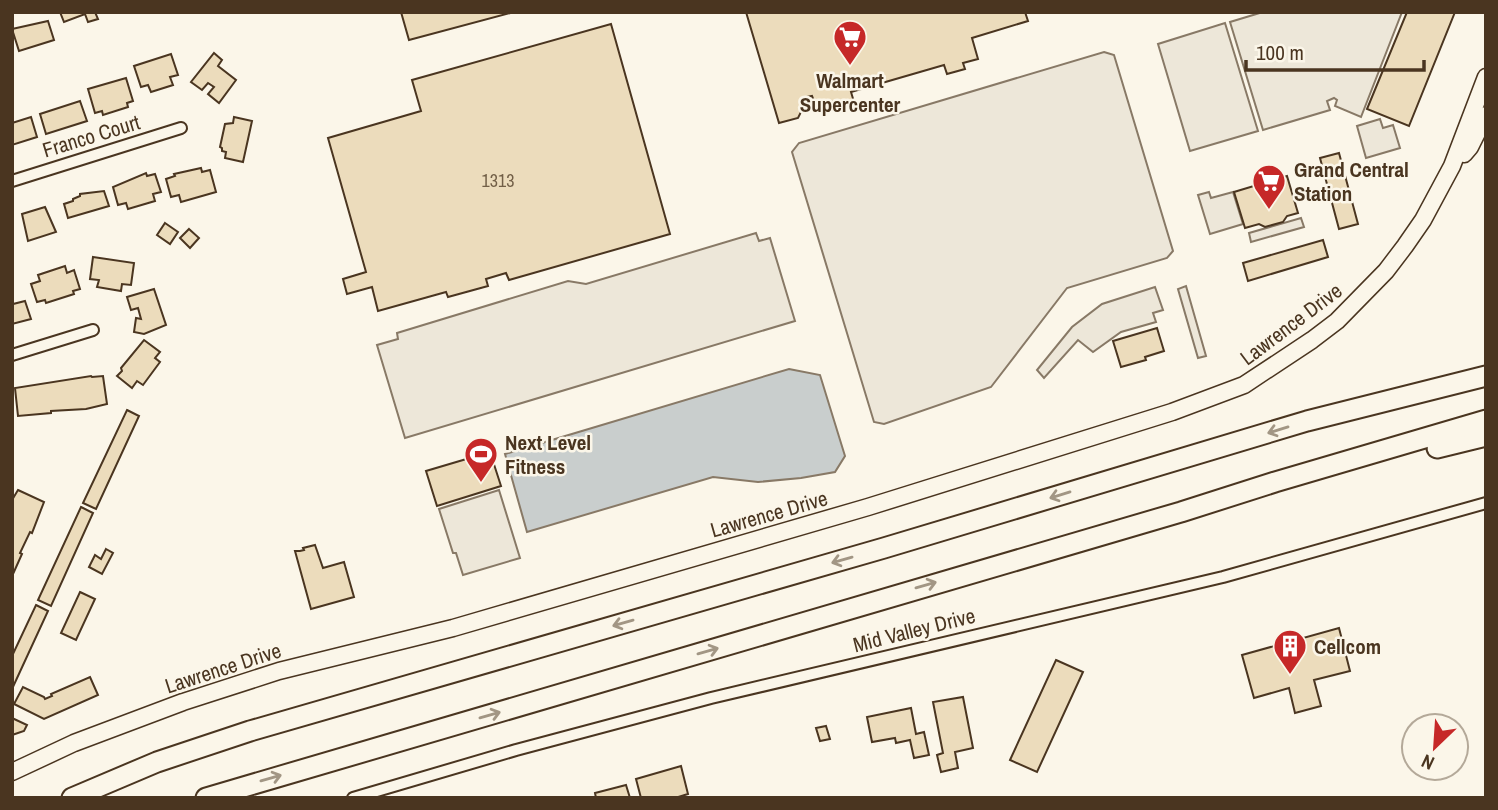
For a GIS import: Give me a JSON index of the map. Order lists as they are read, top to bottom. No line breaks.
{"streets":{"main road":["Lawrence Drive"],"street":["Franco Court","Mid Valley Drive"]},"places":{"supermarket":["Walmart Supercenter","Grand Central Station"],"sports":["Next Level Fitness"],"building":["Cellcom"]},"house_numbers":["1313"],"scale_bar":"100 m","north":"bottom left"}
